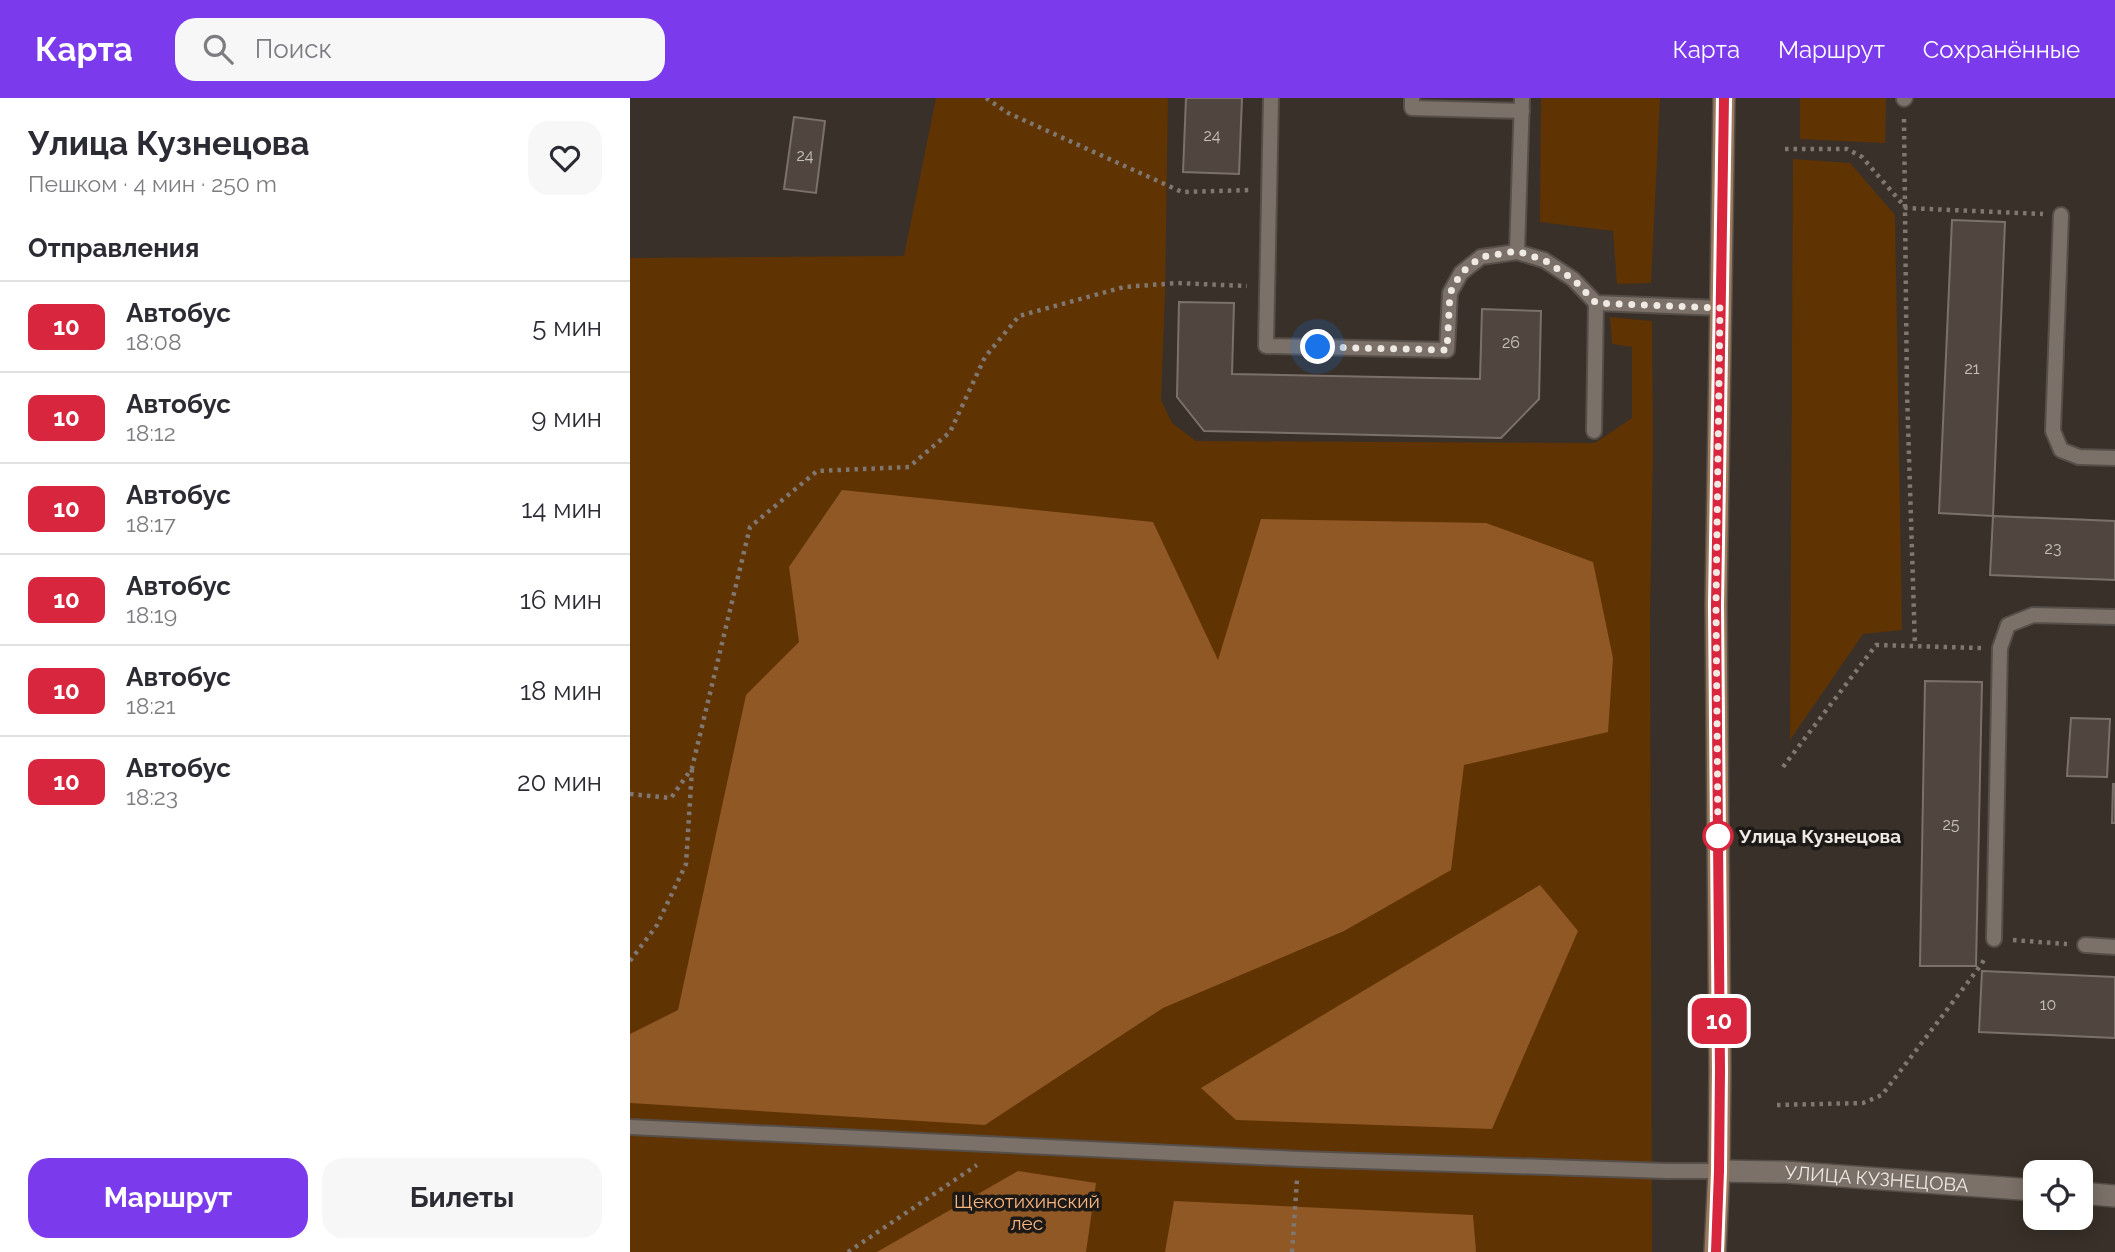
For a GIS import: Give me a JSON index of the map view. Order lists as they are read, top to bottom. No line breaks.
{"streets":{"street":["УЛИЦА КУЗНЕЦОВА"]},"parks":["Щекотихинский лес"],"places":["Улица Кузнецова"],"lines":["bus line 10"],"house_numbers":["24","24","26","21","23","25","10"],"page":{"header":"Карта","search":"Поиск","nav":["Карта","Маршрут","Сохранённые"],"heading":[["Улица Кузнецова","Пешком · 4 мин · 250 m"],"Отправления"],"on_map":"10","list":[{"mark":"10","name":"Автобус","note":"18:08","value":"5 мин"},{"mark":"10","name":"Автобус","note":"18:12","value":"9 мин"},{"mark":"10","name":"Автобус","note":"18:17","value":"14 мин"},{"mark":"10","name":"Автобус","note":"18:19","value":"16 мин"},{"mark":"10","name":"Автобус","note":"18:21","value":"18 мин"},{"mark":"10","name":"Автобус","note":"18:23","value":"20 мин"}],"buttons":["Маршрут","Билеты"]}}
